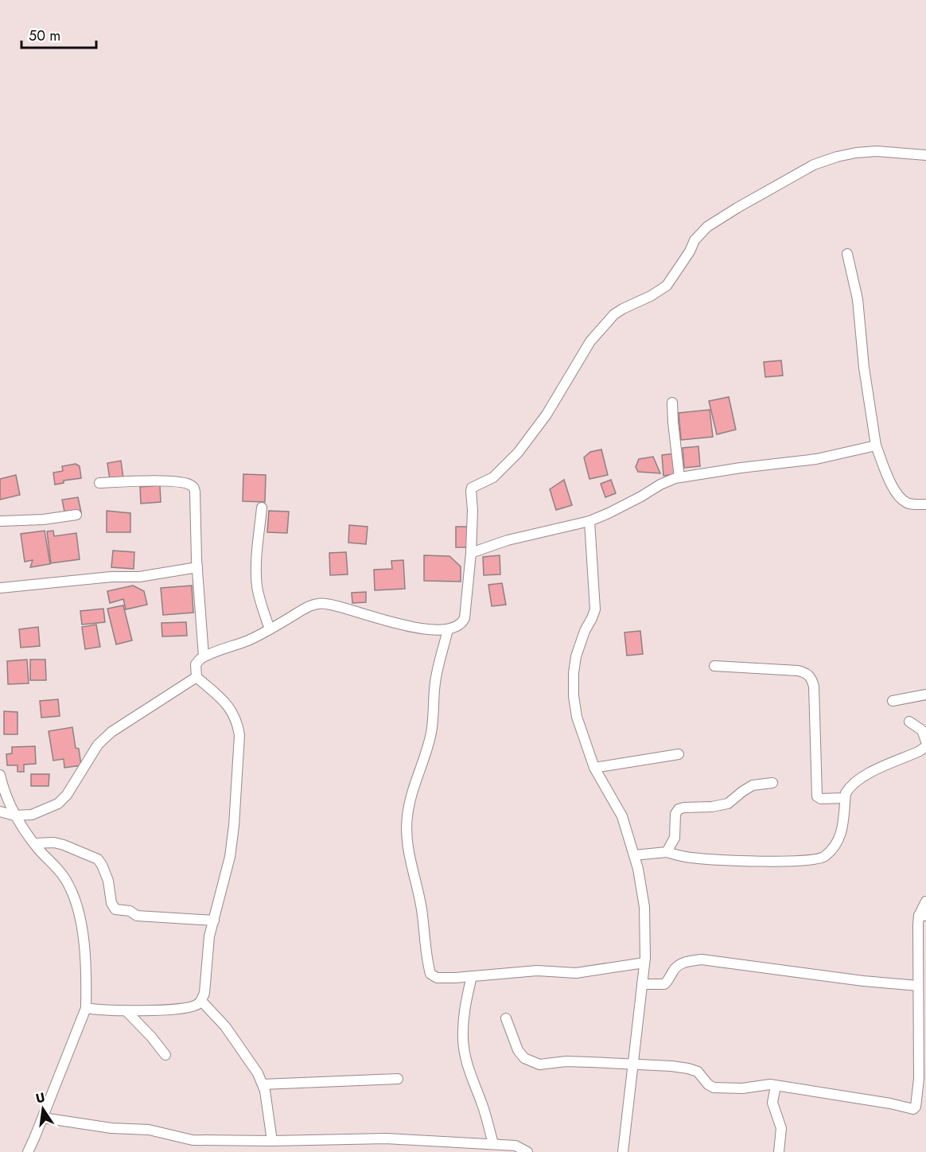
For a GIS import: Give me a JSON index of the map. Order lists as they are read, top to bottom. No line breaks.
{"scale_bar":"50 m","north":"top"}
